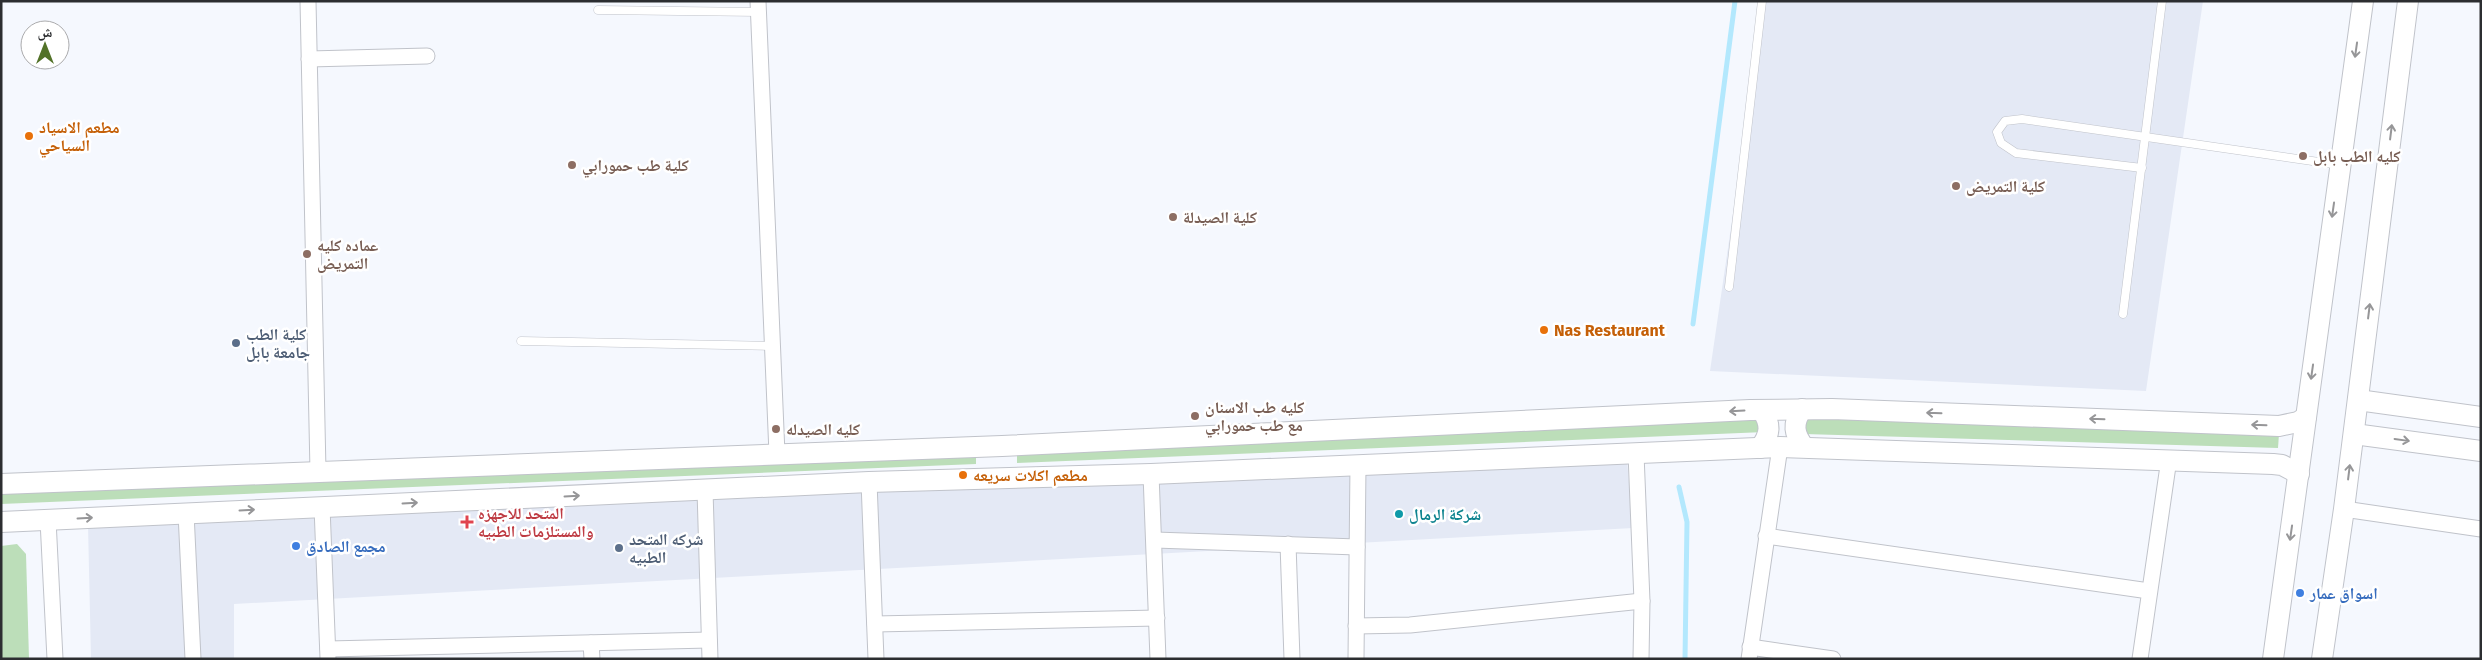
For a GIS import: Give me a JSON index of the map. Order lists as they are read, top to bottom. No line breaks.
{"places":{"other":["مطعم الاسياد السياحي","كليه الطب بابل","كلية طب حمورابي","كلية التمريض","كلية الصيدلة","عماده كليه التمريض","Nas Restaurant","كلية الطب جامعة بابل","كليه طب الاسنان مع طب حمورابي","كليه الصيدله","مطعم اكلات سريعه","شركة الرمال","مجمع الصادق","شركه المتحد الطبيه","اسواق عمار"],"health":["المتحد للاجهزه والمستلزمات الطبيه"]},"north":"top"}
